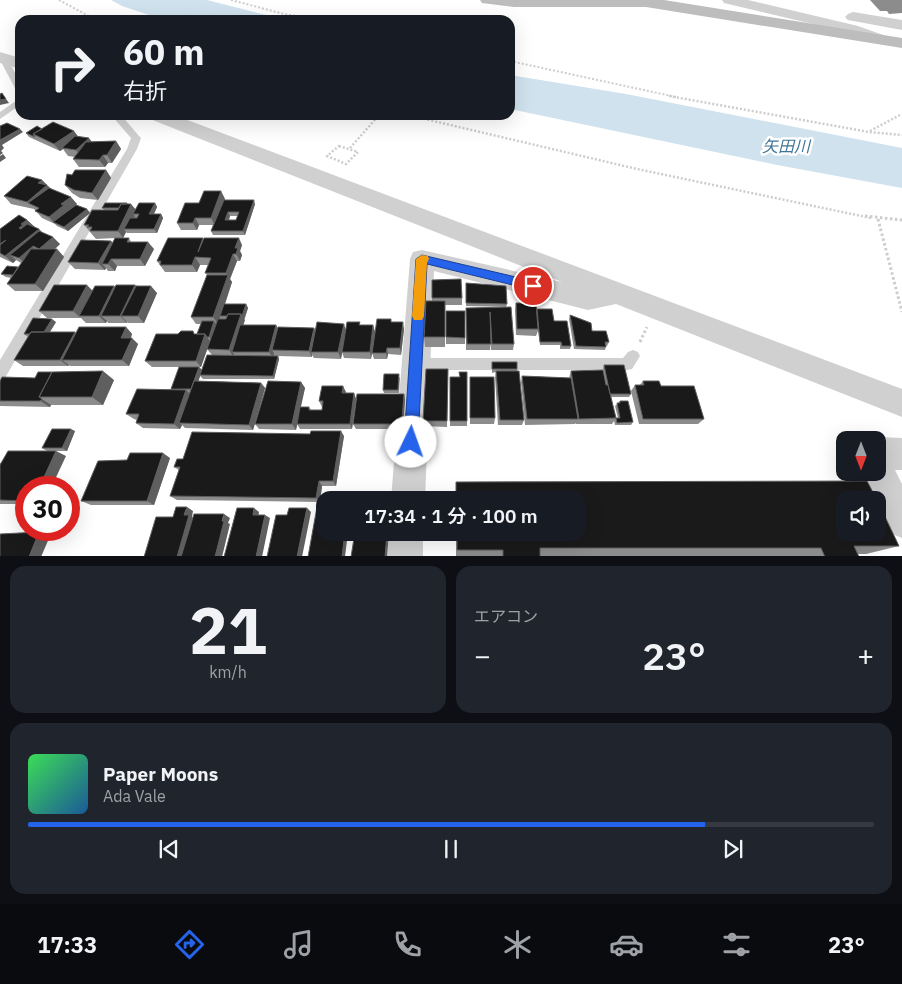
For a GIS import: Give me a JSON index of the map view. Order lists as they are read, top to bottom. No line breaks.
{"water":["矢田川"],"north":"bottom","page":{"turn":["60 m","右折"],"limit":"30","trip":"17:34 · 1 分 · 100 m","tile":[["21","km/h"],"エアコン"],"heat":["−","23°","+"],"song":["Paper Moons","Ada Vale"],"tabs":["17:33","23°"]}}
